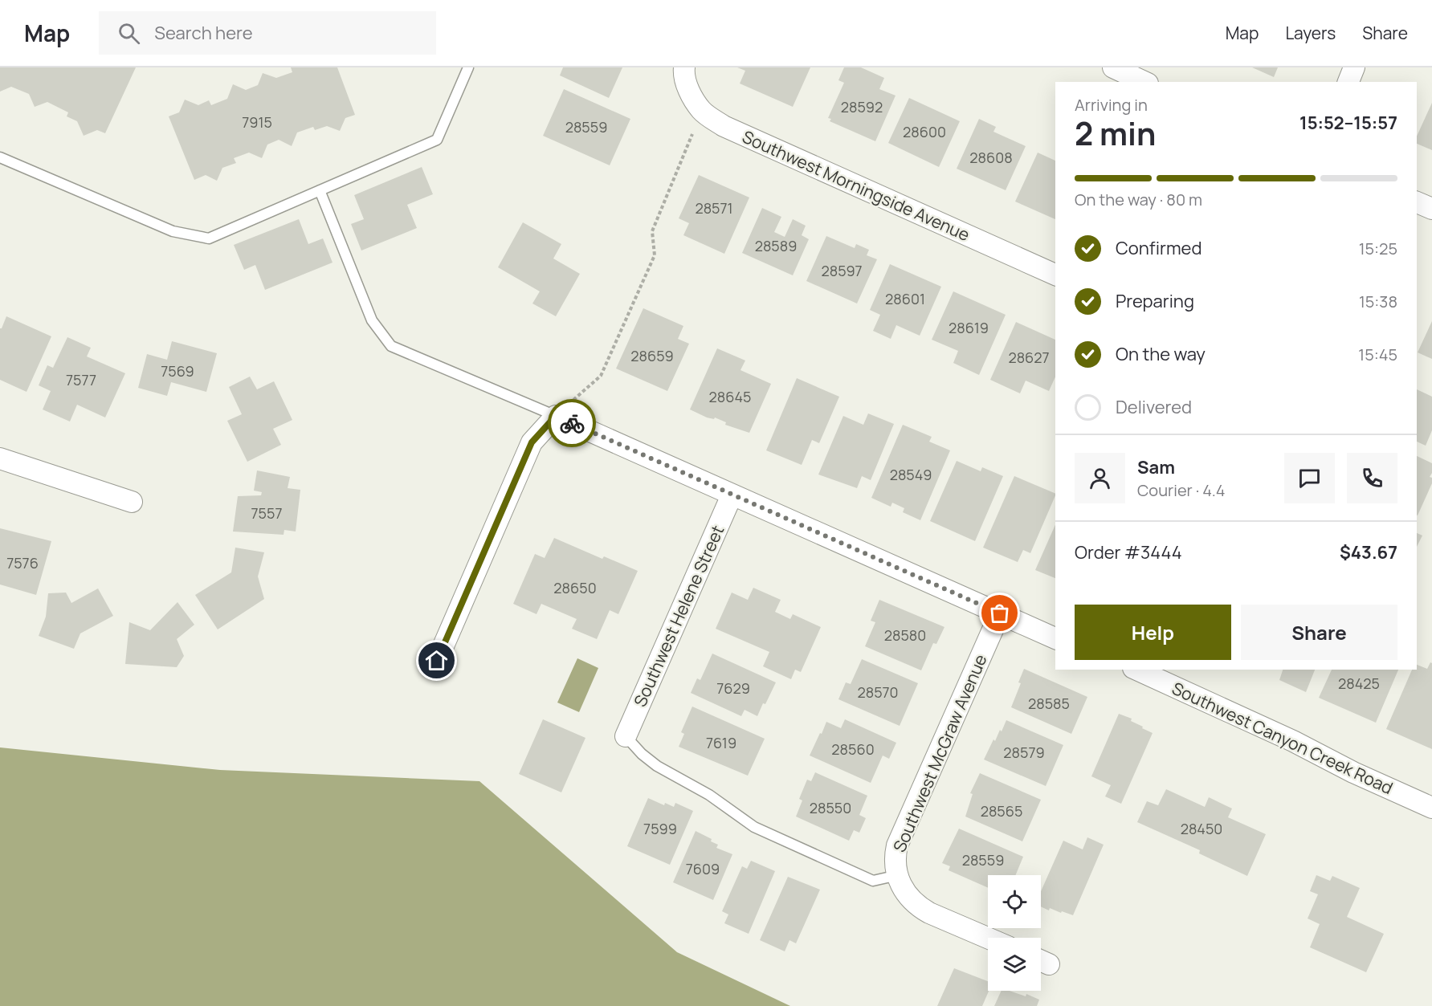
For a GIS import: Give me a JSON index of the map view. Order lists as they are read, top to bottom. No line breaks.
{"streets":{"street":["Southwest Morningside Avenue","Southwest Helene Street","Southwest Canyon Creek Road","Southwest McGraw Avenue"]},"house_numbers":["28592","7915","28559","28600","28608","28571","28589","28597","28601","28619","28659","28627","7569","7577","28645","28549","7557","7576","28650","28580","28425","7629","28570","28585","7619","28560","28579","28550","28565","7599","28450","28559","7609"],"page":{"header":"Map","search":"Search here","nav":["Map","Layers","Share"],"heading":["2 min","Arriving in","15:52–15:57"],"panel":["Sam","Courier · 4.4","Order #3444","$43.67"],"bar":"On the way · 80 m","list":[["Confirmed","15:25"],["Preparing","15:38"],["On the way","15:45"],"Delivered"],"buttons":["Help","Share"]}}
